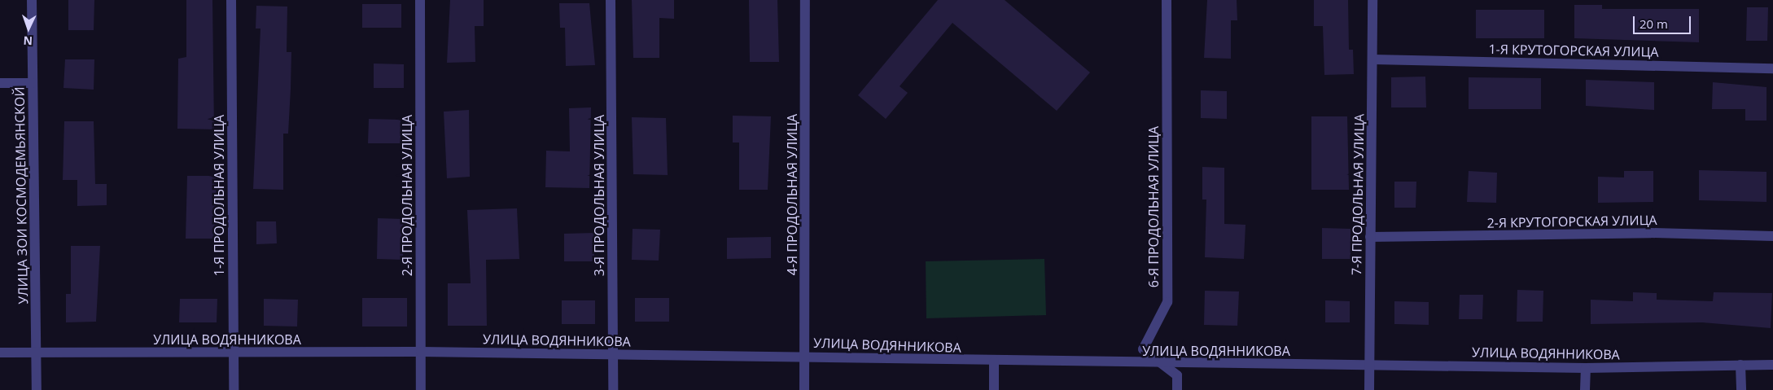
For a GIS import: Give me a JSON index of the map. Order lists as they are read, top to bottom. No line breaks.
{"streets":{"street":["1-Я КРУТОГОРСКАЯ УЛИЦА","4-Я ПРОДОЛЬНАЯ УЛИЦА","7-Я ПРОДОЛЬНАЯ УЛИЦА","УЛИЦА ЗОИ КОСМОДЕМЬЯНСКОЙ","1-Я ПРОДОЛЬНАЯ УЛИЦА","2-Я ПРОДОЛЬНАЯ УЛИЦА","3-Я ПРОДОЛЬНАЯ УЛИЦА","6-Я ПРОДОЛЬНАЯ УЛИЦА","2-Я КРУТОГОРСКАЯ УЛИЦА","УЛИЦА ВОДЯННИКОВА"]},"crossings":[["1-Я КРУТОГОРСКАЯ УЛИЦА","7-Я ПРОДОЛЬНАЯ УЛИЦА"],["4-Я ПРОДОЛЬНАЯ УЛИЦА","УЛИЦА ВОДЯННИКОВА"],["7-Я ПРОДОЛЬНАЯ УЛИЦА","2-Я КРУТОГОРСКАЯ УЛИЦА"],["7-Я ПРОДОЛЬНАЯ УЛИЦА","УЛИЦА ВОДЯННИКОВА"],["УЛИЦА ЗОИ КОСМОДЕМЬЯНСКОЙ","УЛИЦА ВОДЯННИКОВА"],["1-Я ПРОДОЛЬНАЯ УЛИЦА","УЛИЦА ВОДЯННИКОВА"],["2-Я ПРОДОЛЬНАЯ УЛИЦА","УЛИЦА ВОДЯННИКОВА"],["3-Я ПРОДОЛЬНАЯ УЛИЦА","УЛИЦА ВОДЯННИКОВА"],["6-Я ПРОДОЛЬНАЯ УЛИЦА","УЛИЦА ВОДЯННИКОВА"]],"scale_bar":"20 m","north":"bottom"}
